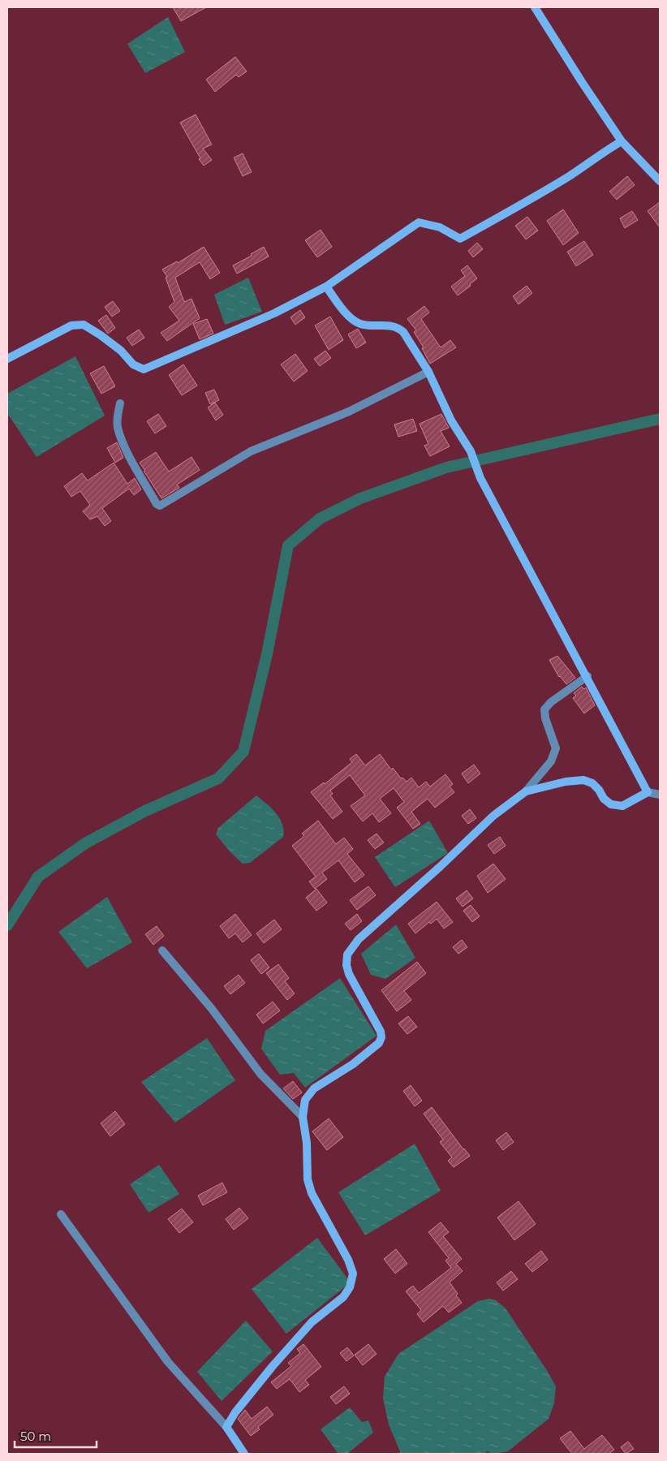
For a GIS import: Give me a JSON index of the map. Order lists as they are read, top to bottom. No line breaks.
{"scale_bar":"50 m"}
